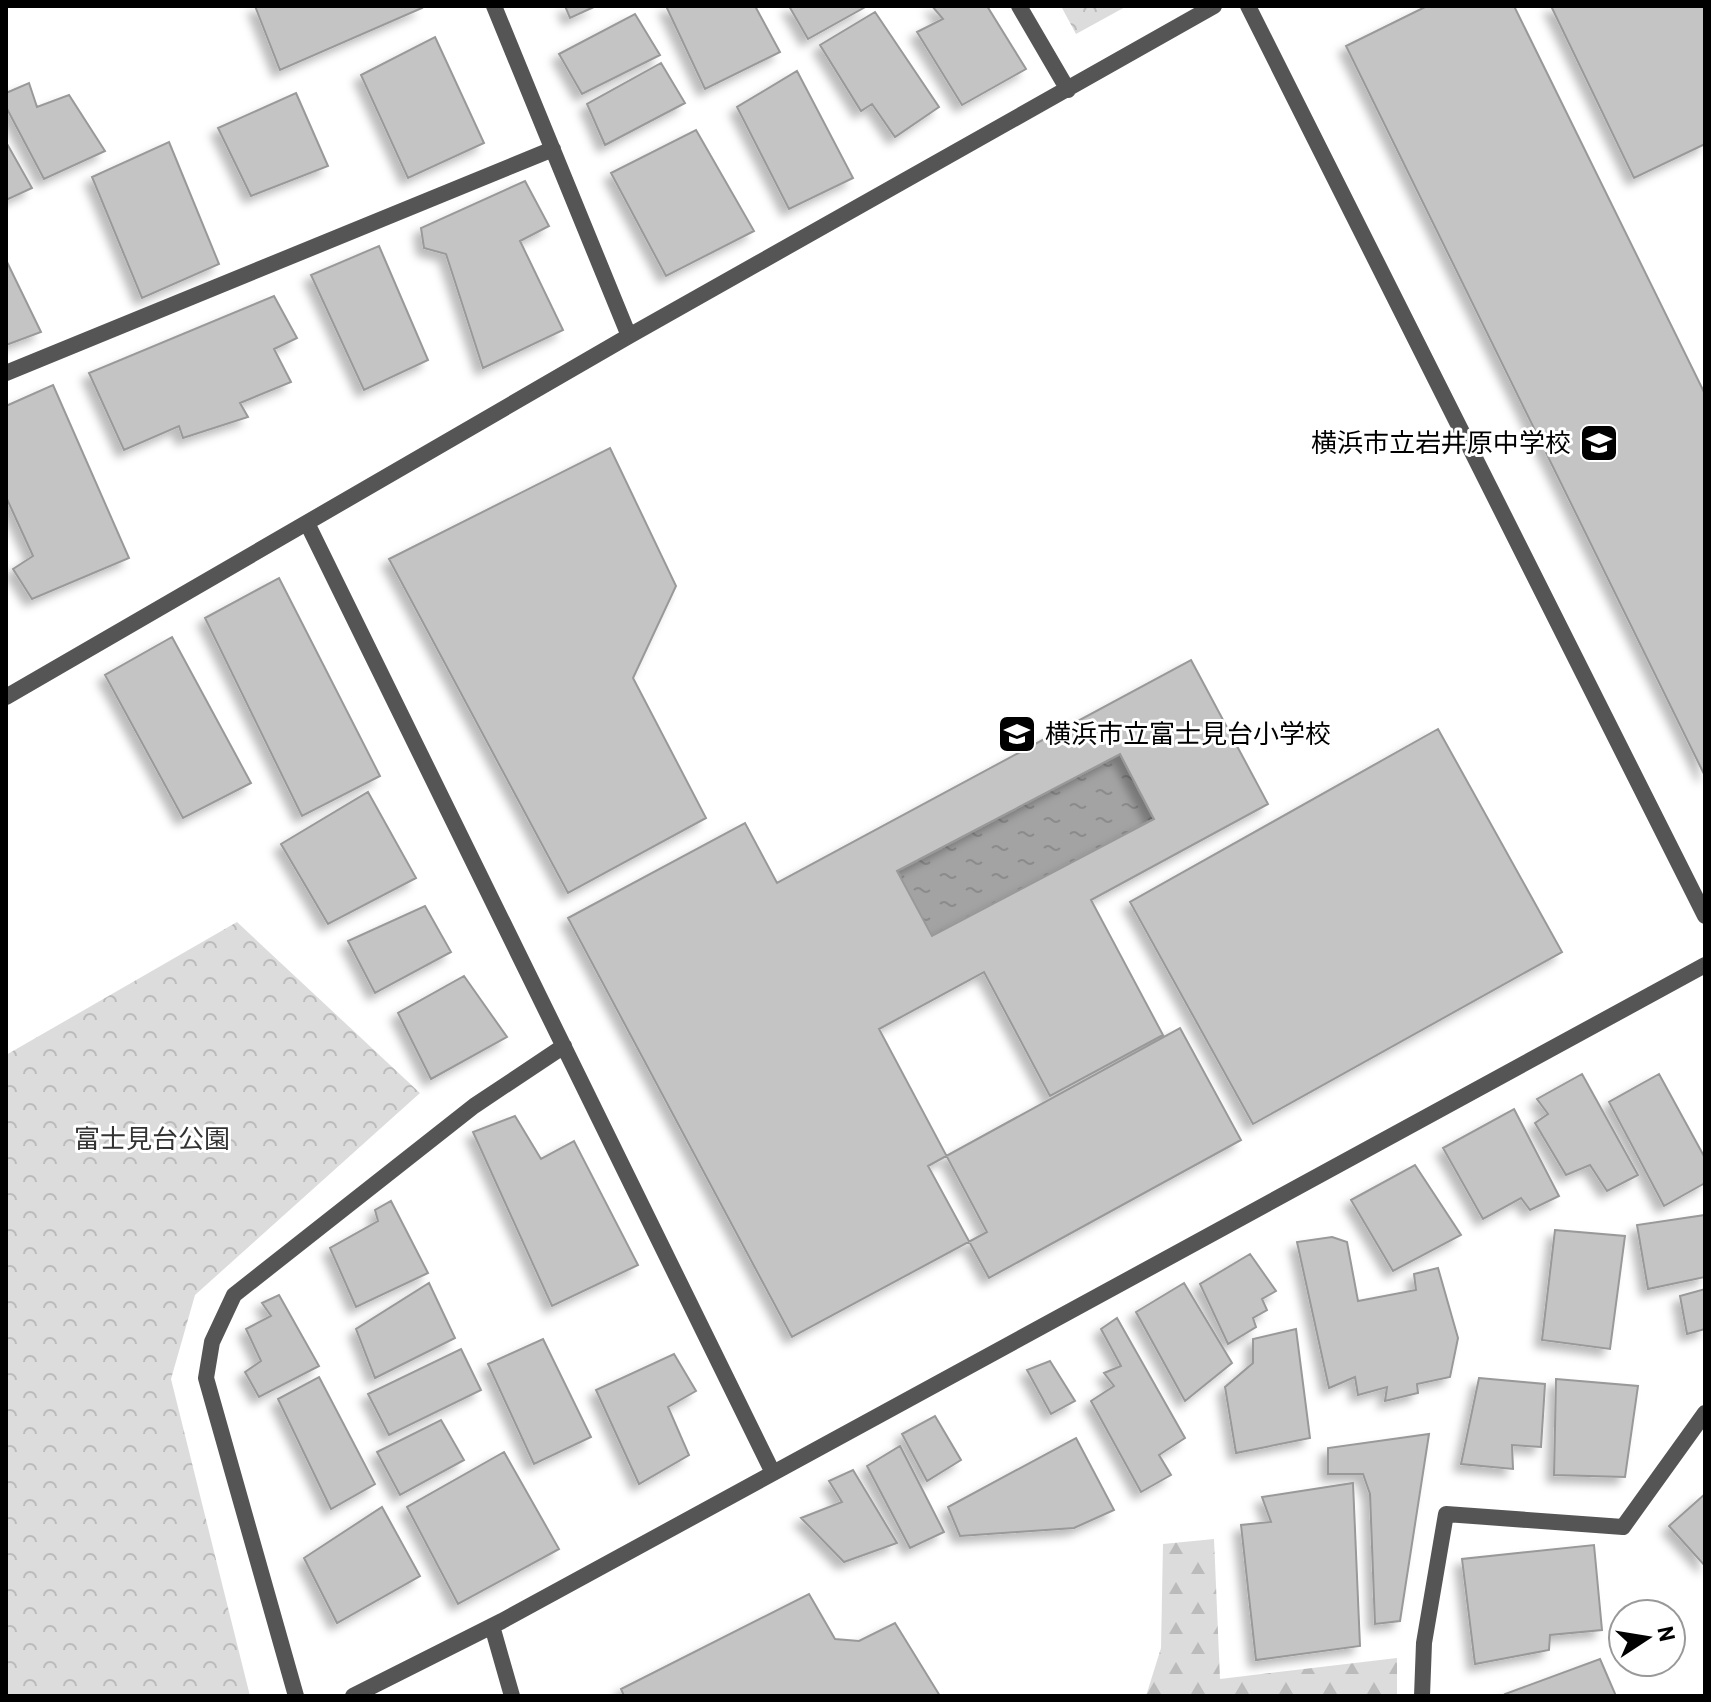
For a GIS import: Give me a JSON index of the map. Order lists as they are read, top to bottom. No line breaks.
{"parks":["富士見台公園"],"places":{"school or university":["横浜市立岩井原中学校","横浜市立富士見台小学校"]},"north":"right"}
